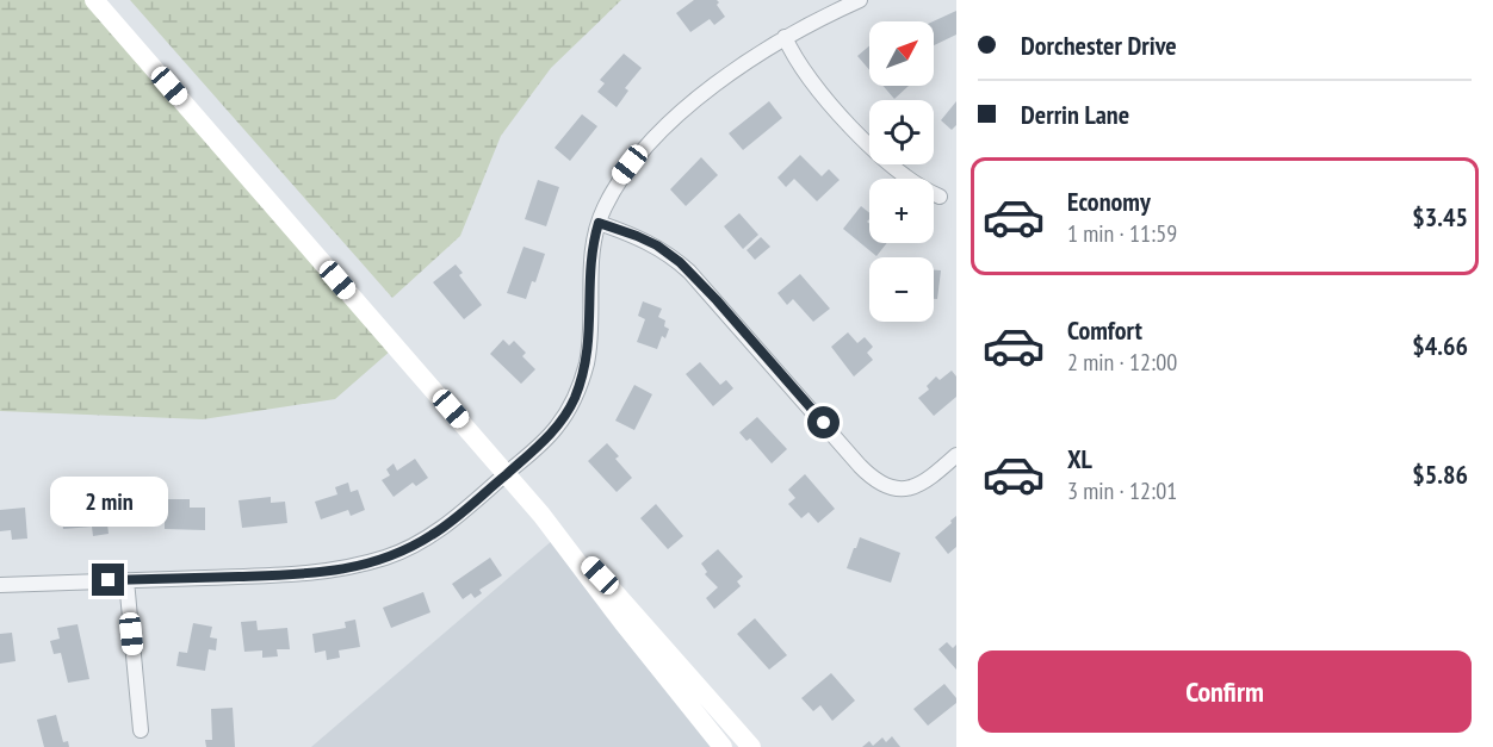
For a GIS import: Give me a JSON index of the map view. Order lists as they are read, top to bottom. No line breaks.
{"north":"top right","page":{"banner":["Dorchester Drive","Derrin Lane"],"map_buttons":["+","−"],"list":[{"name":"Economy","note":"1 min · 11:59","value":"$3.45"},{"name":"Comfort","note":"2 min · 12:00","value":"$4.66"},{"name":"XL","note":"3 min · 12:01","value":"$5.86"}],"bubble":"2 min","buttons":"Confirm"}}
